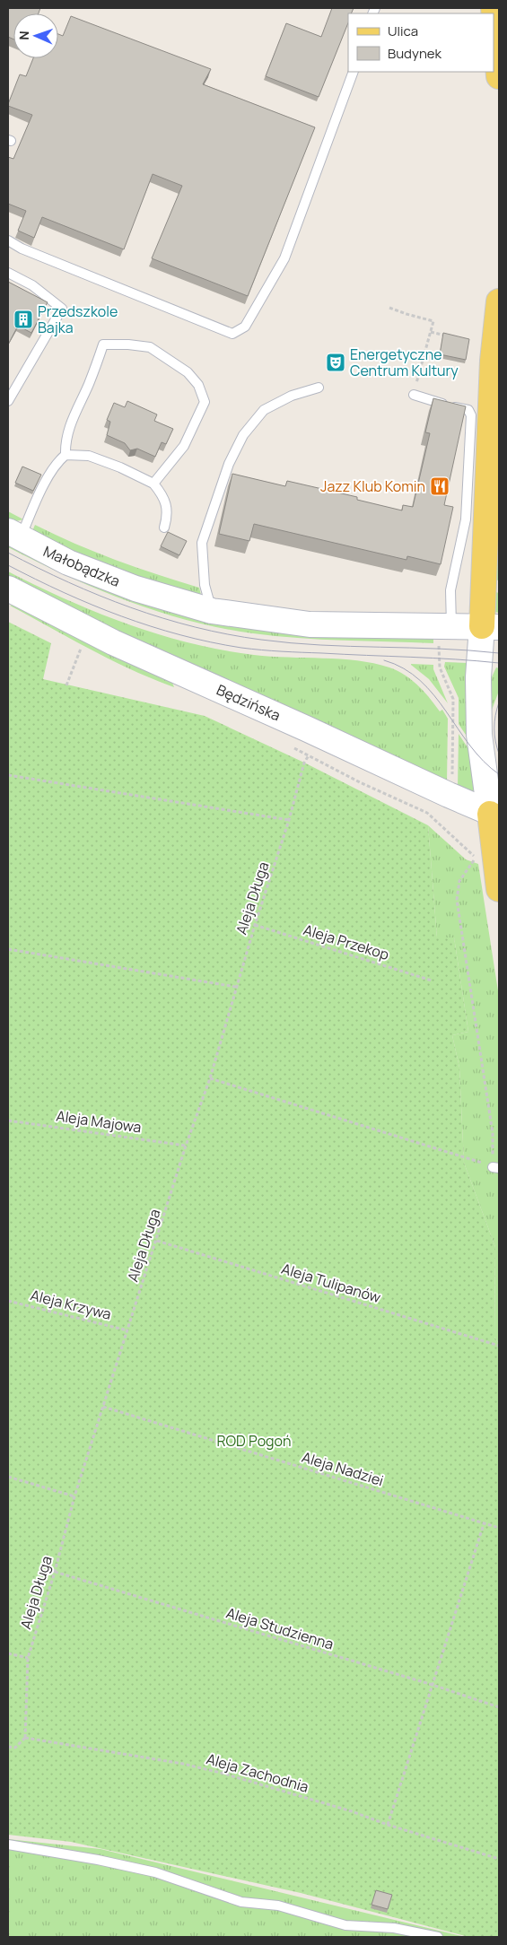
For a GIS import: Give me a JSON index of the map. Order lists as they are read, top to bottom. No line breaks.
{"streets":{"street":["Małobądzka","Będzińska"],"path":["Aleja Długa","Aleja Przekop","Aleja Majowa","Aleja Tulipanów","Aleja Krzywa","Aleja Nadziei","Aleja Studzienna","Aleja Zachodnia"]},"crossings":[["Aleja Długa","Aleja Przekop"],["Aleja Długa","Aleja Majowa"],["Aleja Długa","Aleja Tulipanów"],["Aleja Długa","Aleja Krzywa"],["Aleja Długa","Aleja Nadziei"],["Aleja Długa","Aleja Studzienna"],["Aleja Długa","Aleja Zachodnia"]],"parks":["ROD Pogoń"],"places":{"building":["Przedszkole Bajka"],"theatre":["Energetyczne Centrum Kultury"],"restaurant":["Jazz Klub Komin"]},"legend":["Ulica","Budynek"],"north":"left"}
